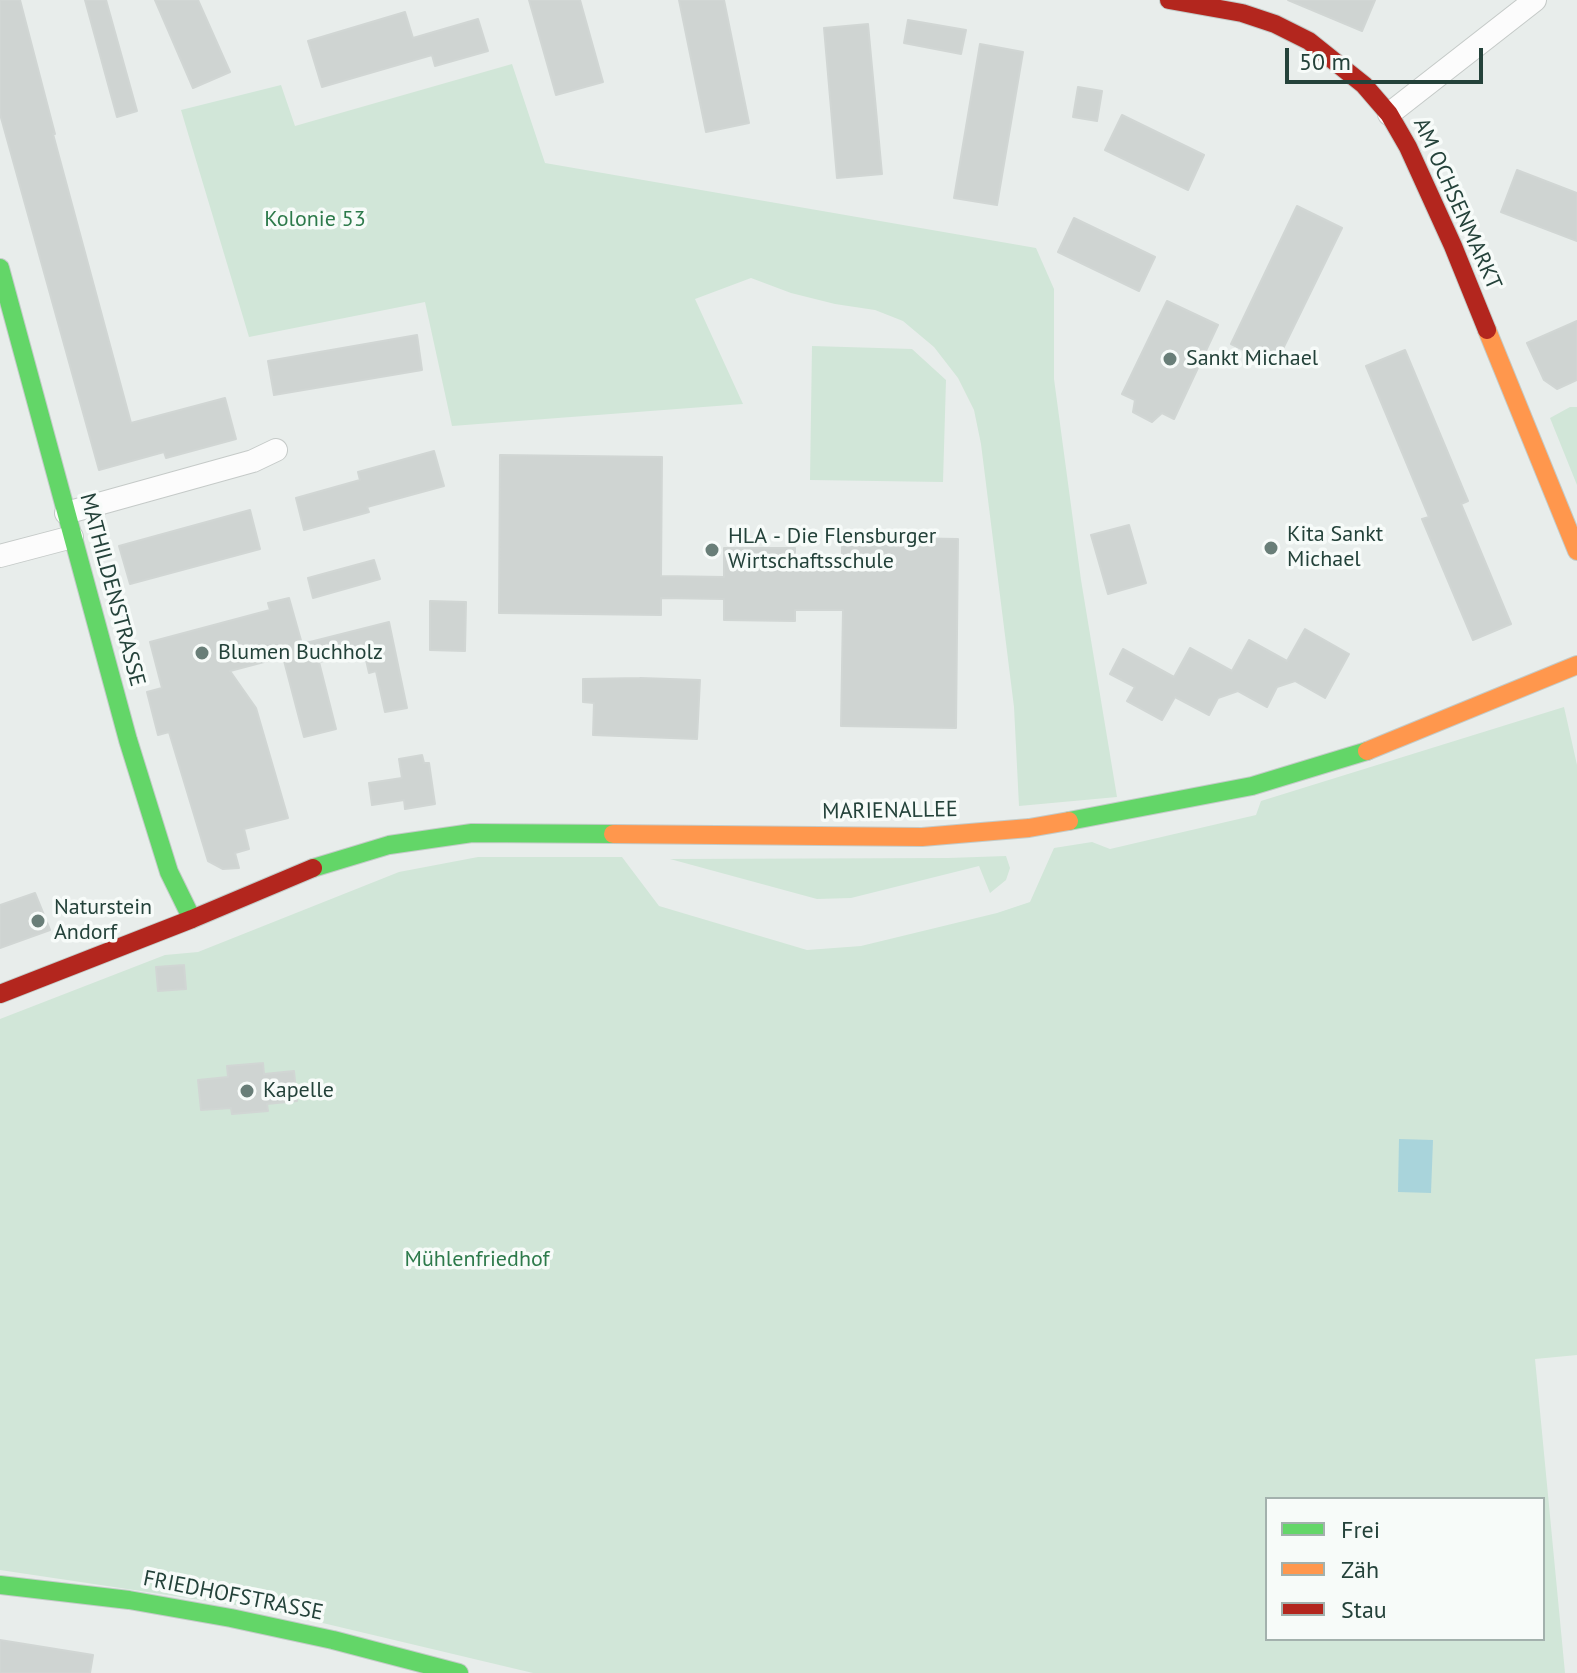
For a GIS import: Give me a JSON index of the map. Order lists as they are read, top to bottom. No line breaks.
{"streets":{"street":["AM OCHSENMARKT","MATHILDENSTRASSE","MARIENALLEE","FRIEDHOFSTRASSE"]},"crossings":[["MATHILDENSTRASSE","MARIENALLEE"]],"parks":["Kolonie 53","Mühlenfriedhof"],"places":["Sankt Michael","Kita Sankt Michael","HLA - Die Flensburger Wirtschaftsschule","Blumen Buchholz","Naturstein Andorf","Kapelle"],"legend":["Frei","Zäh","Stau"],"scale_bar":"50 m"}
